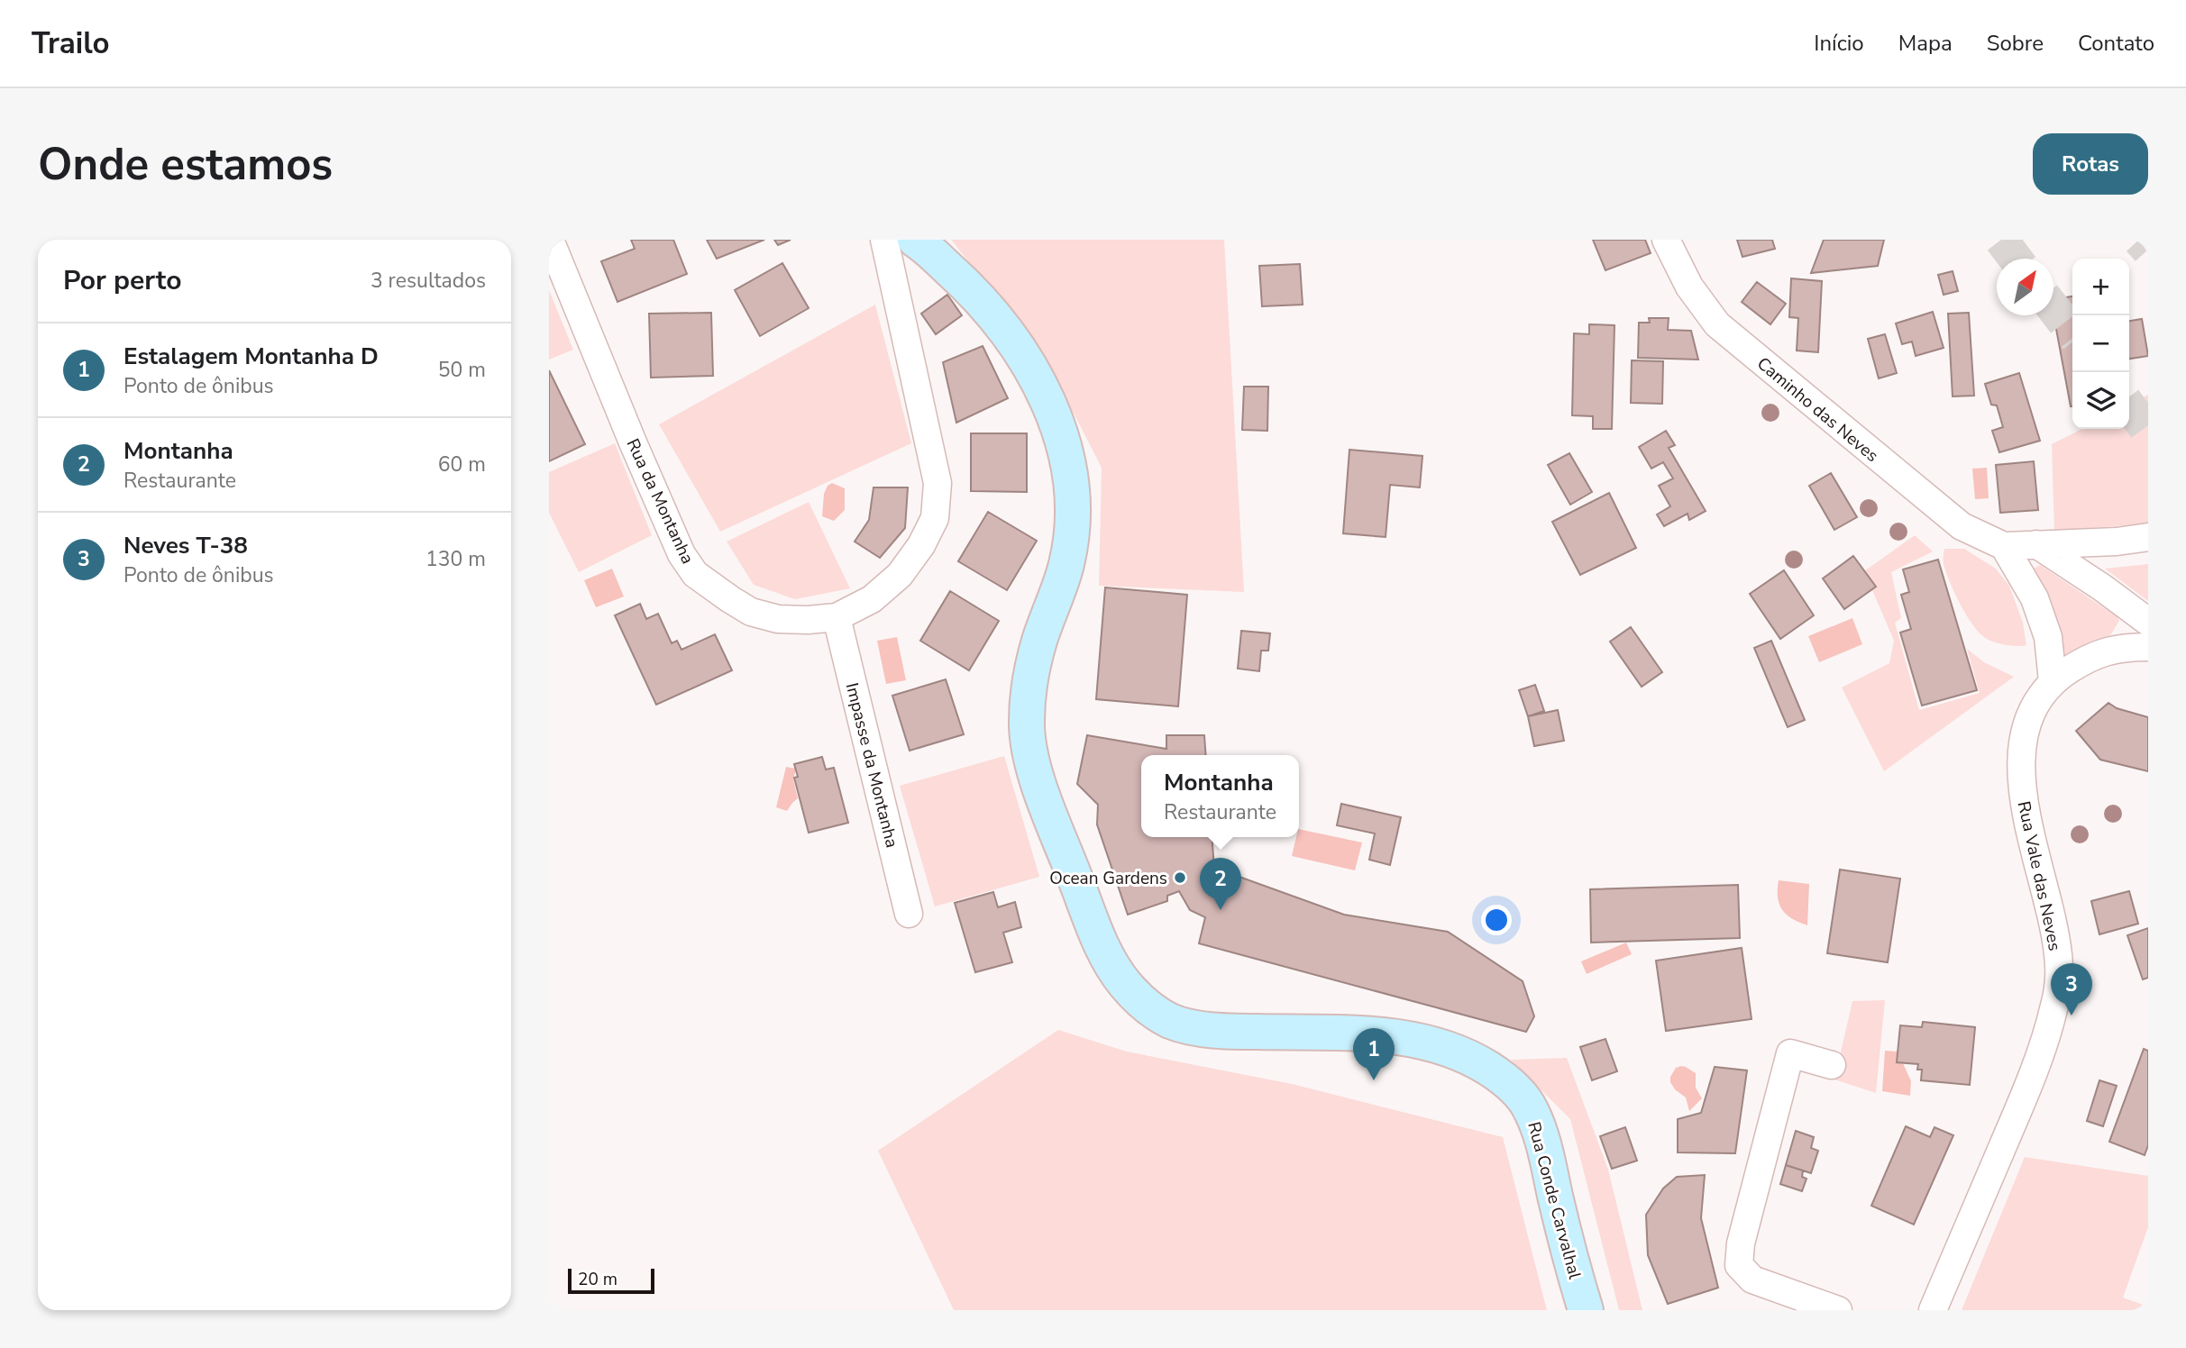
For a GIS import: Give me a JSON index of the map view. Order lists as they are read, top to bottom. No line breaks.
{"streets":{"main road":["Rua Conde Carvalhal"],"street":["Caminho das Neves","Rua da Montanha","Impasse da Montanha","Rua Vale das Neves"]},"crossings":[["Rua da Montanha","Impasse da Montanha"]],"places":["Ocean Gardens"],"scale_bar":"20 m","north":"top right","page":{"header":"Trailo","nav":["Início","Mapa","Sobre","Contato"],"buttons":"Rotas","title":"Onde estamos","heading":["Por perto","3 resultados"],"map_buttons":["+","−"],"list":[{"mark":"1","name":"Estalagem Montanha D","note":"Ponto de ônibus","value":"50 m"},{"mark":"2","name":"Montanha","note":"Restaurante","value":"60 m"},{"mark":"3","name":"Neves T-38","note":"Ponto de ônibus","value":"130 m"}],"popup":["Montanha","Restaurante"],"pins":["2","3","1"],"scale":"20 m"}}
